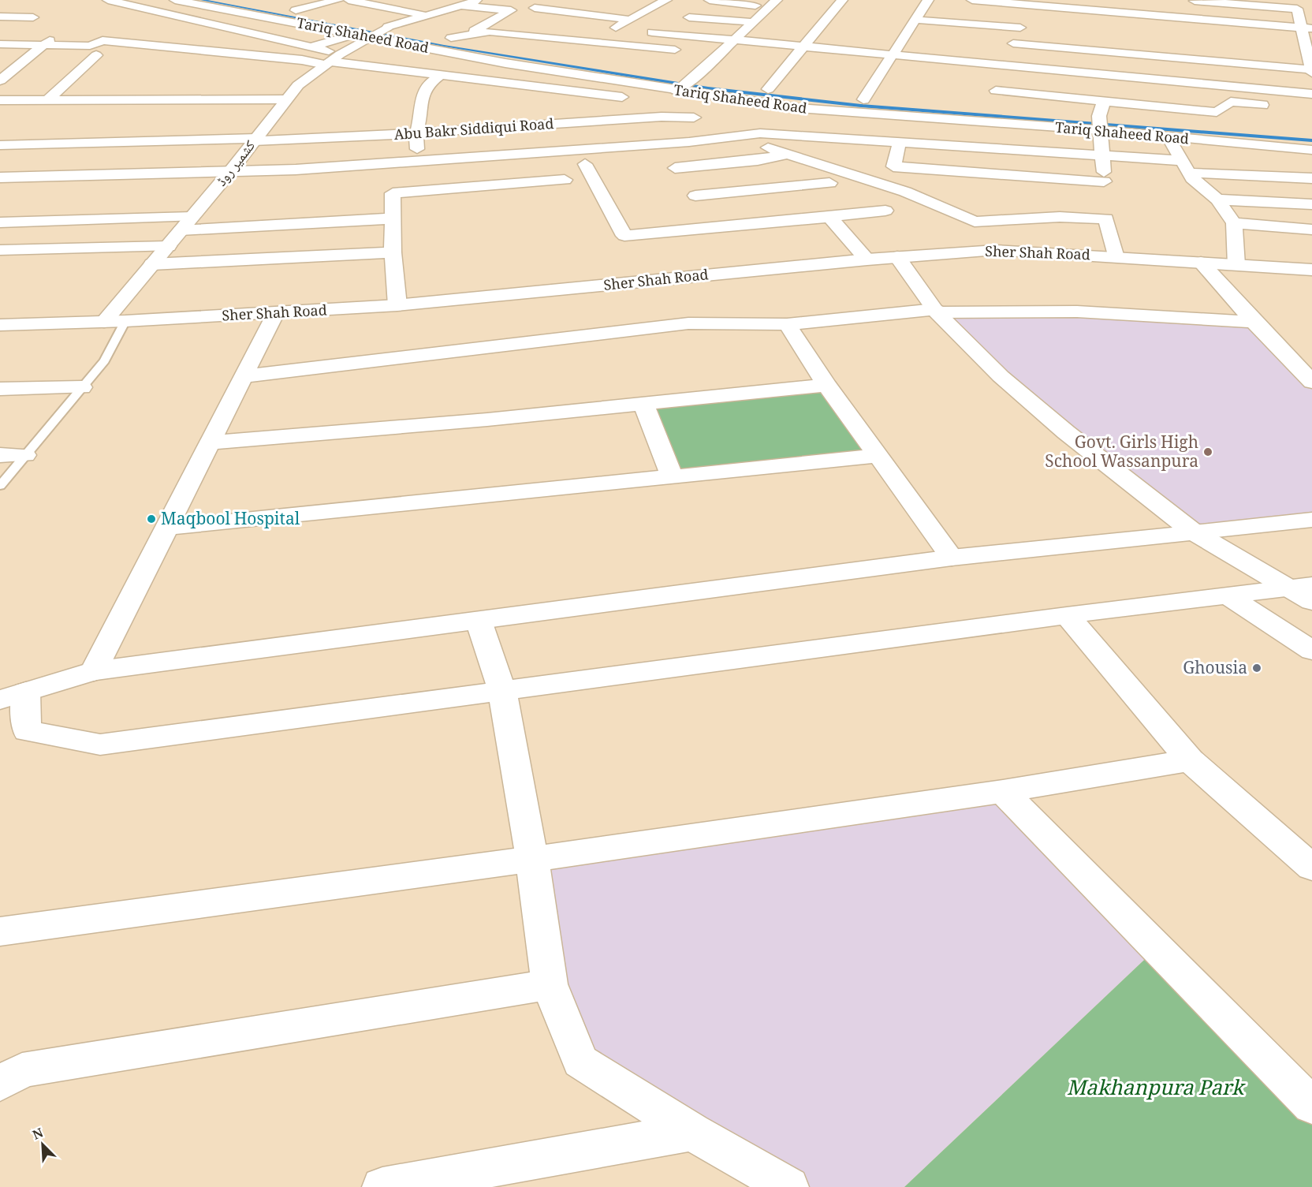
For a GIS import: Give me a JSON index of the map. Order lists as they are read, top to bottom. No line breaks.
{"streets":{"street":["Tariq Shaheed Road","Abu Bakr Siddiqui Road","کشمیر روڈ","Sher Shah Road"]},"crossings":[["Tariq Shaheed Road","کشمیر روڈ"],["Abu Bakr Siddiqui Road","کشمیر روڈ"],["کشمیر روڈ","Sher Shah Road"]],"parks":["Makhanpura Park"],"places":["Govt. Girls High School Wassanpura","Maqbool Hospital","Ghousia"],"north":"top left"}
